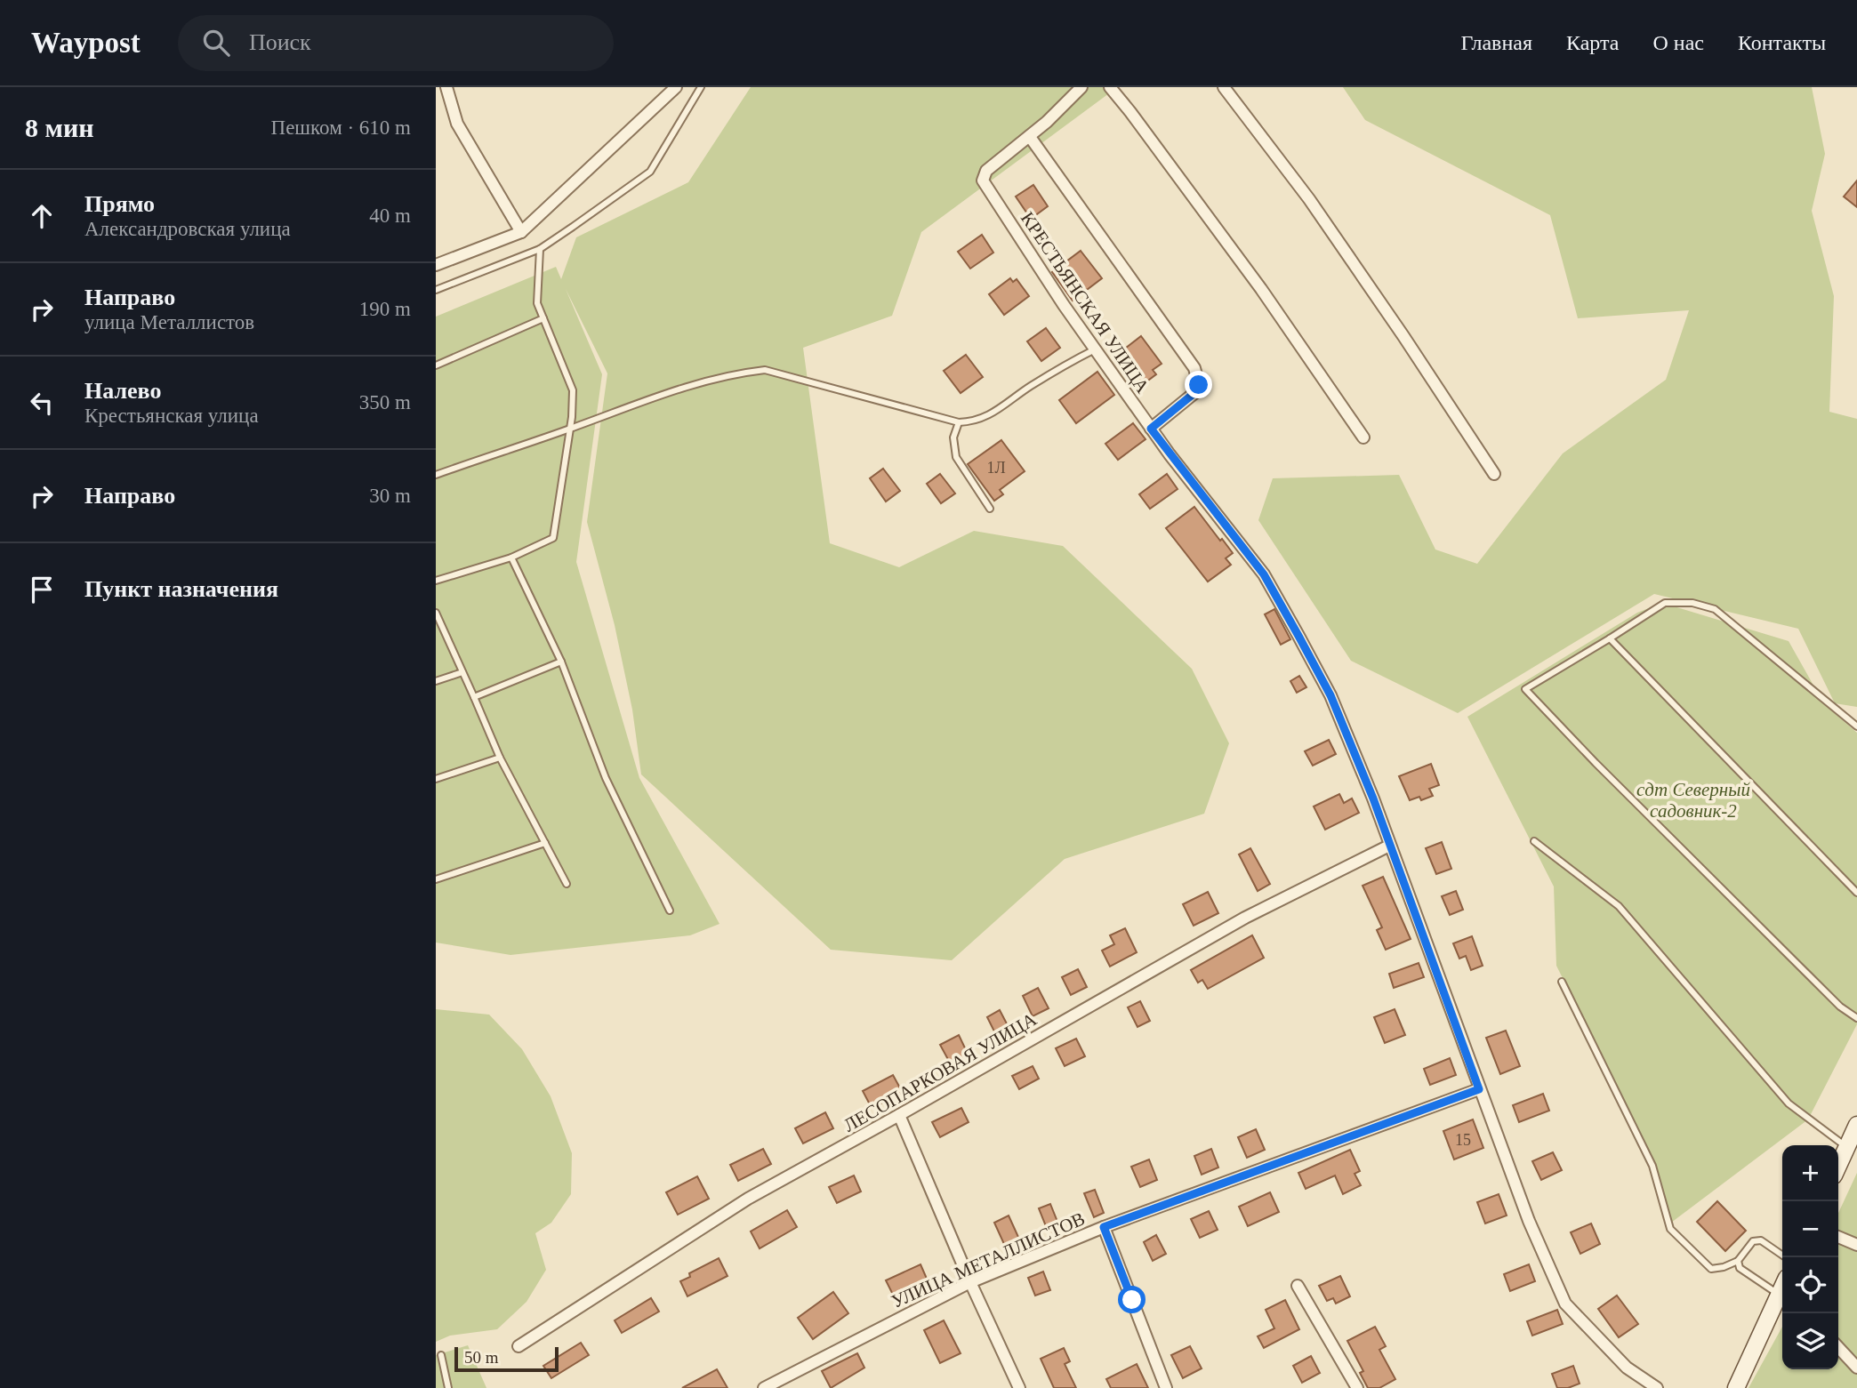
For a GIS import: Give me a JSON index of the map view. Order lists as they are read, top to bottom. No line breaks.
{"streets":{"street":["КРЕСТЬЯНСКАЯ УЛИЦА","ЛЕСОПАРКОВАЯ УЛИЦА","УЛИЦА МЕТАЛЛИСТОВ"]},"crossings":[["КРЕСТЬЯНСКАЯ УЛИЦА","ЛЕСОПАРКОВАЯ УЛИЦА"],["КРЕСТЬЯНСКАЯ УЛИЦА","УЛИЦА МЕТАЛЛИСТОВ"]],"parks":["сдт Северный садовник-2"],"house_numbers":["1Л","15"],"scale_bar":"50 m","page":{"header":"Waypost","search":"Поиск","nav":["Главная","Карта","О нас","Контакты"],"heading":["8 мин","Пешком · 610 m"],"list":[["Прямо","Александровская улица","40 m"],["Направо","улица Металлистов","190 m"],["Налево","Крестьянская улица","350 m"],["Направо","30 m"],"Пункт назначения"],"map_buttons":["+","−"],"scale":"50 m"}}
